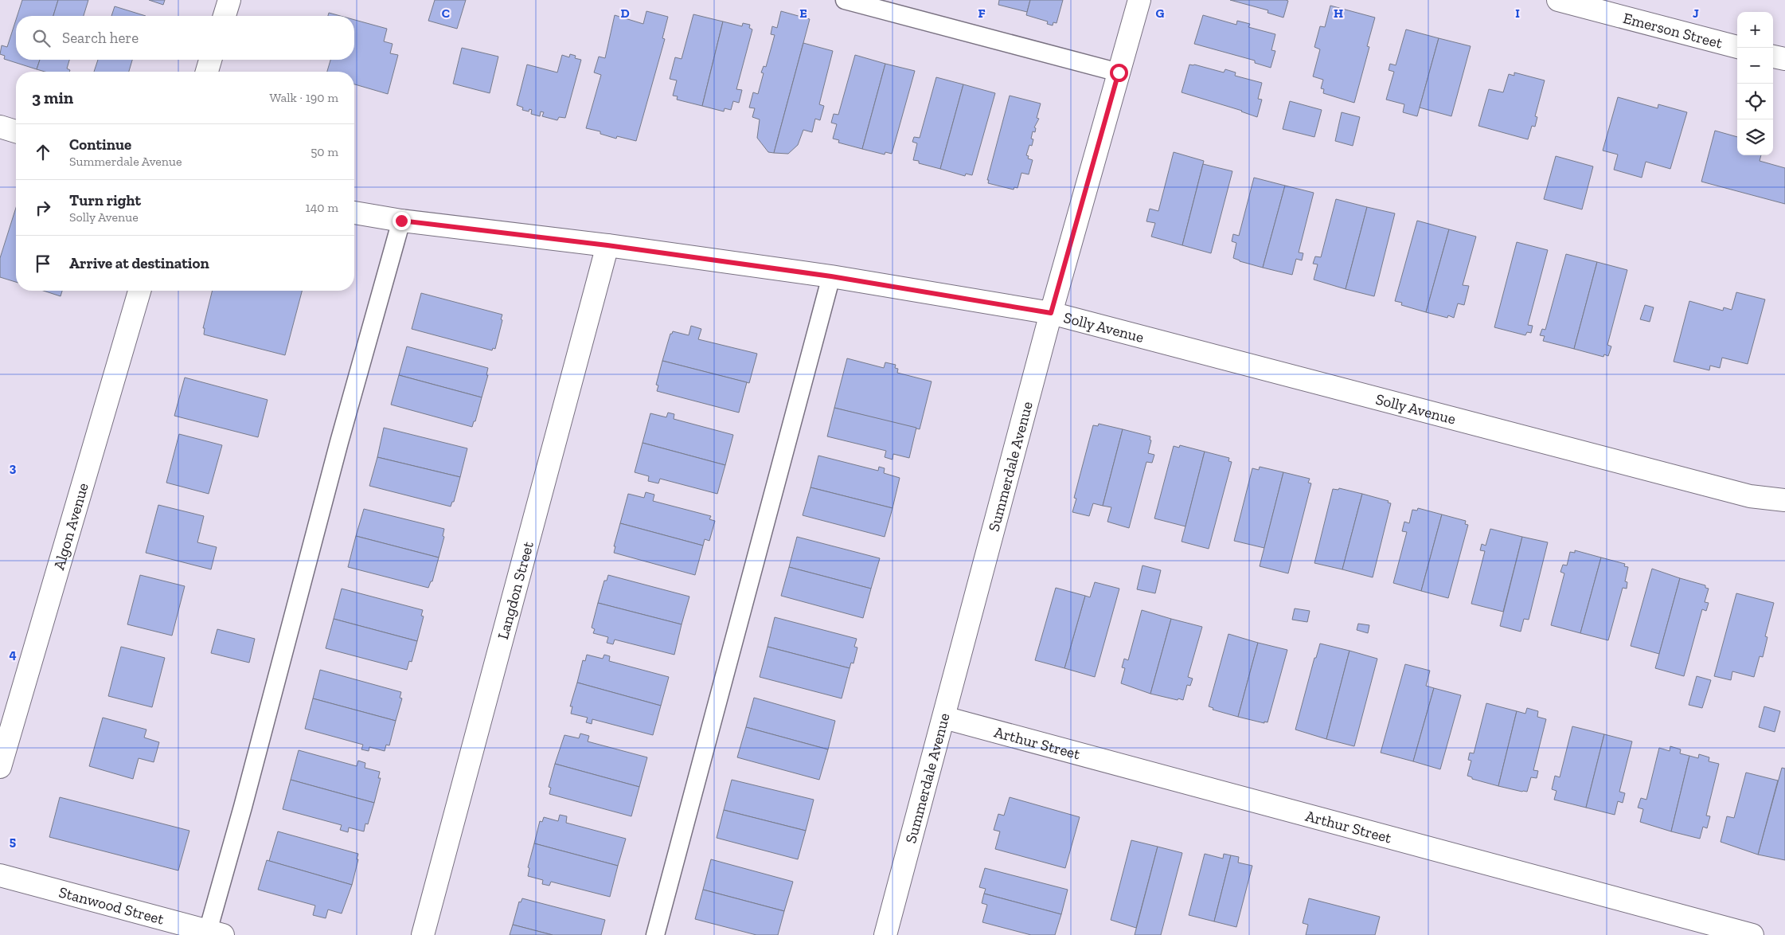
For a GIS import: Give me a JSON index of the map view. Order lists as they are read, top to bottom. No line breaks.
{"streets":{"street":["Emerson Street","Solly Avenue","Summerdale Avenue","Algon Avenue","Langdon Street","Arthur Street","Stanwood Street"]},"crossings":[["Solly Avenue","Summerdale Avenue"],["Solly Avenue","Langdon Street"],["Summerdale Avenue","Arthur Street"]],"page":{"map_buttons":["+","−"],"search":"Search here","heading":["3 min","Walk · 190 m"],"list":[["Continue","Summerdale Avenue","50 m"],["Turn right","Solly Avenue","140 m"],"Arrive at destination"]},"grid":{"columns":["C","D","E","F","G","H","I","J"],"rows":["3","4","5"]}}
